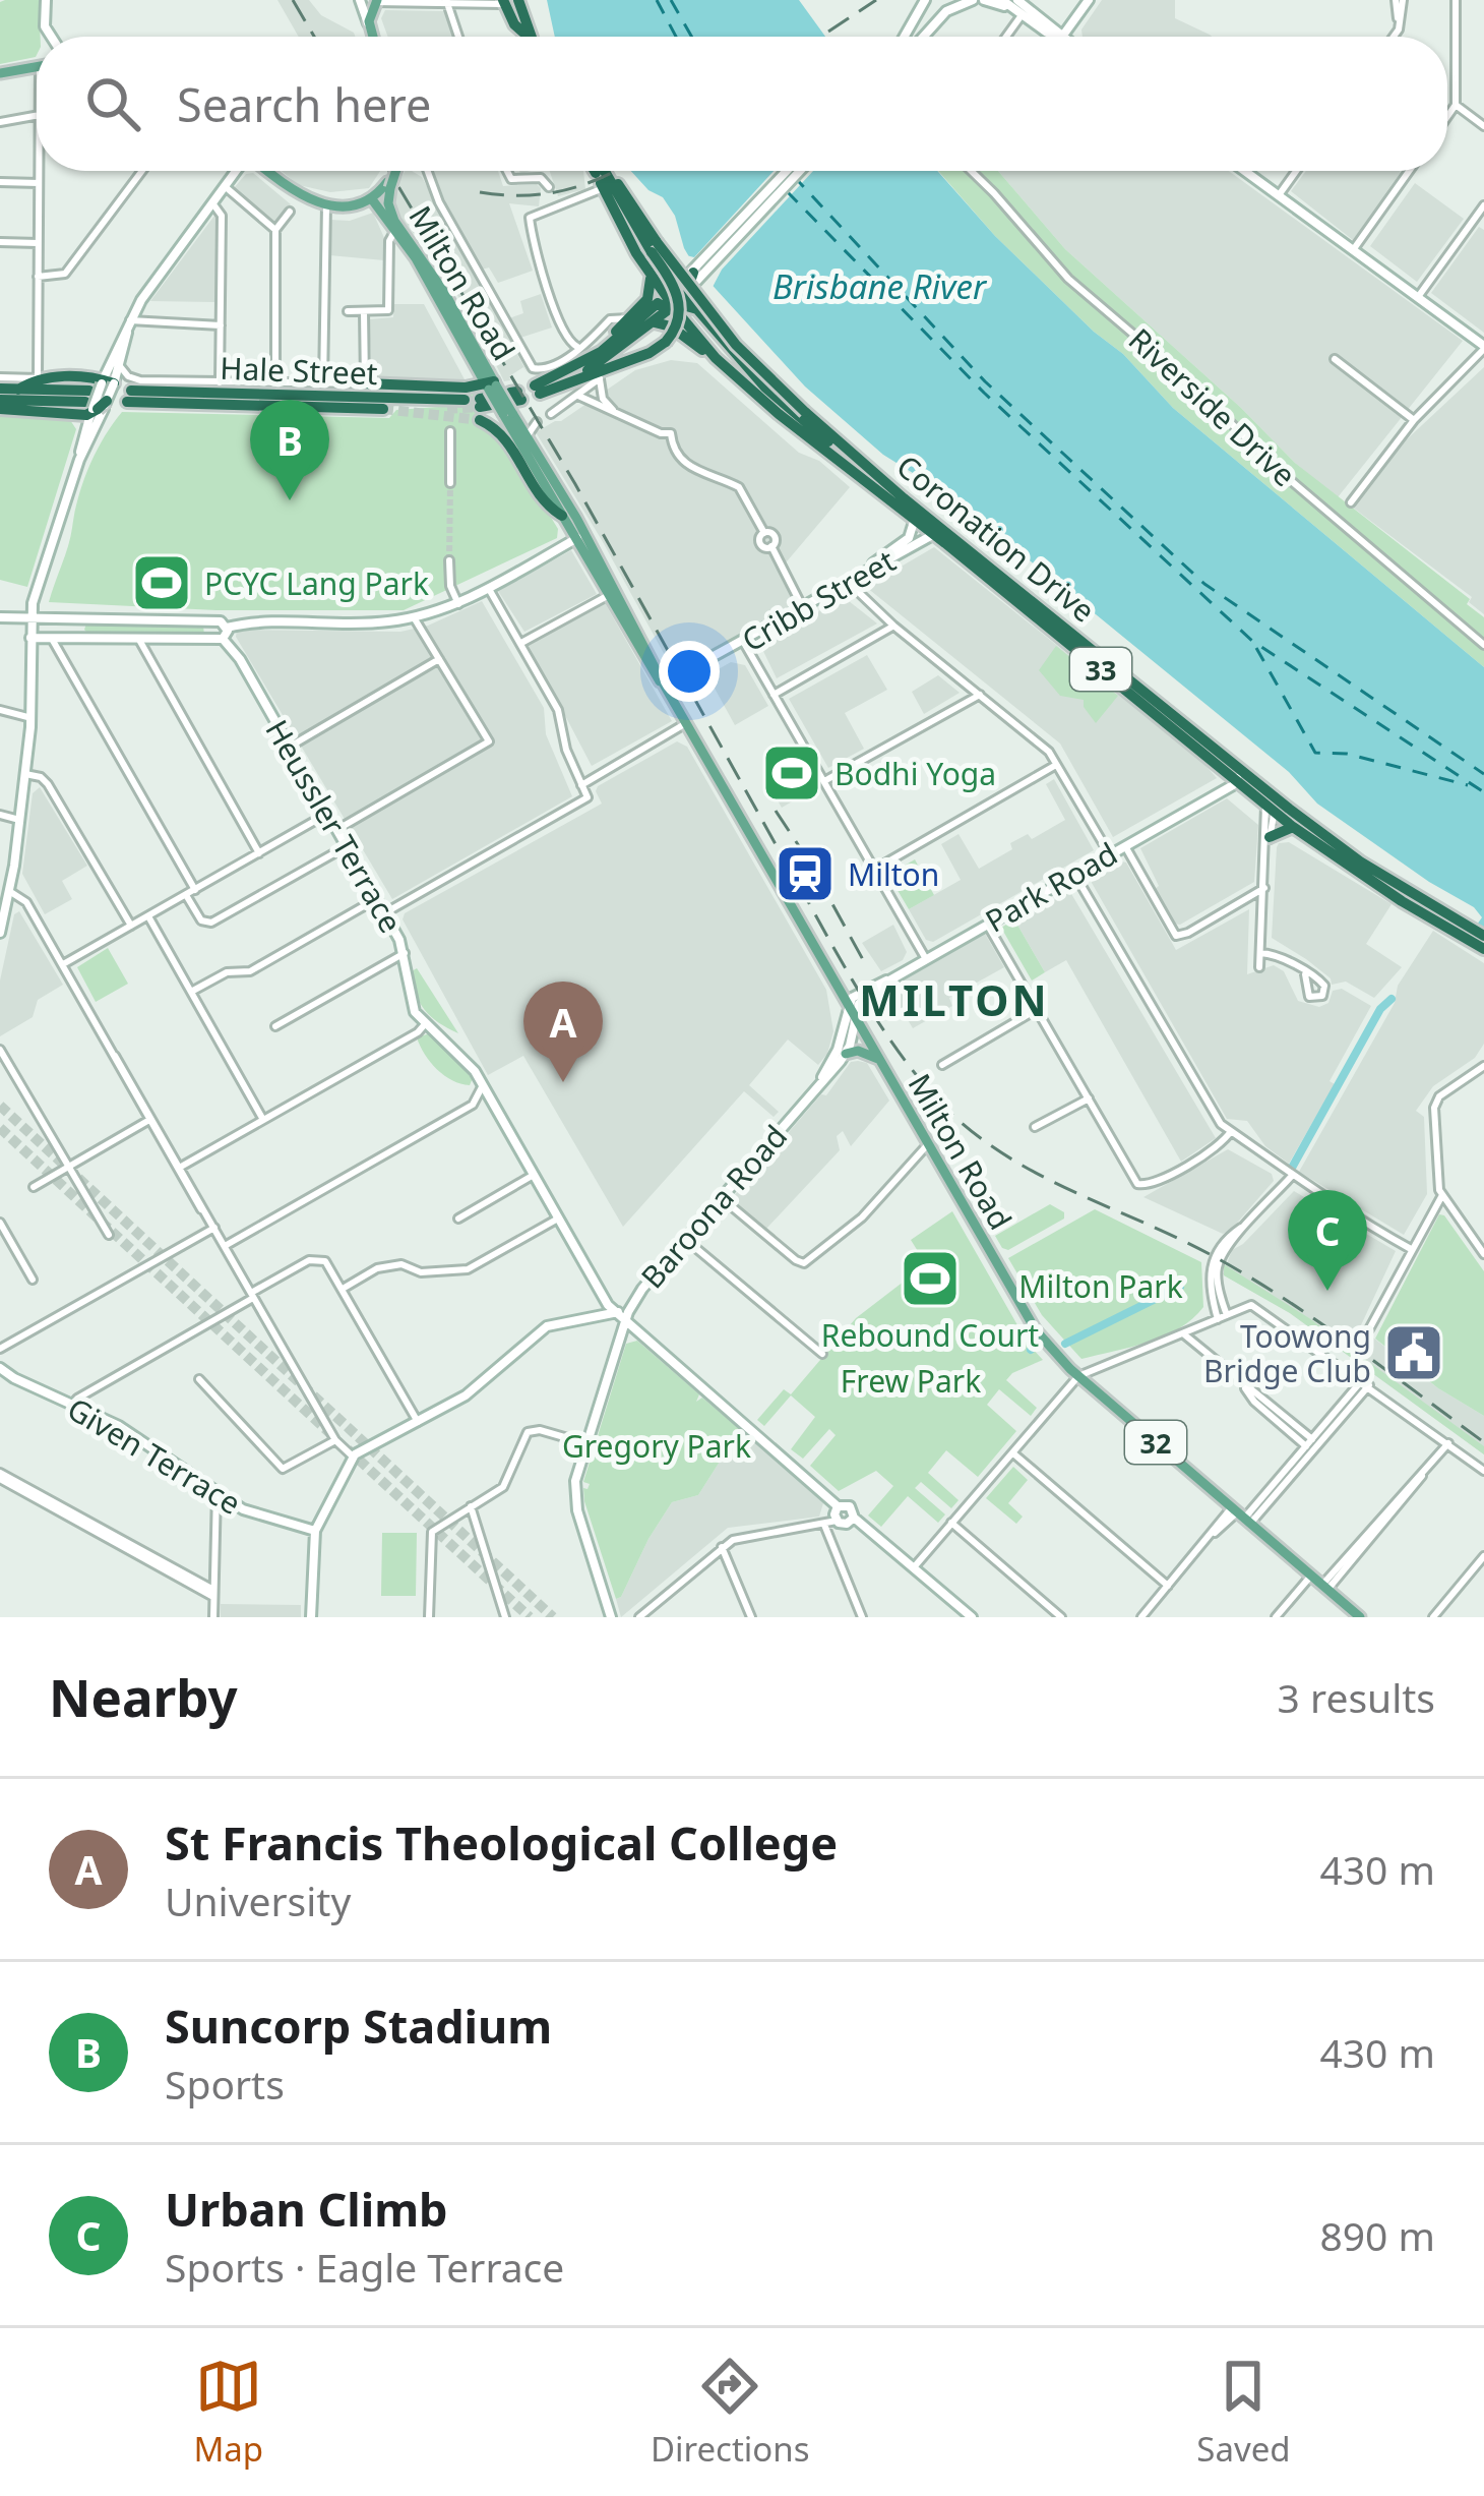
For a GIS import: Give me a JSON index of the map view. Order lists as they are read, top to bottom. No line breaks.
{"streets":{"highway":["Hale Street","Coronation Drive","33"],"main road":["Milton Road","32"],"street":["Riverside Drive","Cribb Street","Heussler Terrace","Park Road","Baroona Road","Given Terrace"]},"crossings":[["Milton Road","Park Road"],["Milton Road","Baroona Road"],["Coronation Drive","Cribb Street"],["Coronation Drive","Park Road"],["Heussler Terrace","Baroona Road"],["Park Road","Baroona Road"]],"districts":["MILTON"],"water":["Brisbane River"],"parks":["Milton Park","Frew Park","Gregory Park"],"places":{"sports":["PCYC Lang Park","Bodhi Yoga","Rebound Court"],"station":["Milton"],"public building":["Toowong Bridge Club"]},"page":{"search":"Search here","pins":["B","A","C"],"heading":["Nearby","3 results"],"list":[{"mark":"A","name":"St Francis Theological College","note":"University","value":"430 m"},{"mark":"B","name":"Suncorp Stadium","note":"Sports","value":"430 m"},{"mark":"C","name":"Urban Climb","note":"Sports · Eagle Terrace","value":"890 m"}],"nav":["Map","Directions","Saved"]}}
